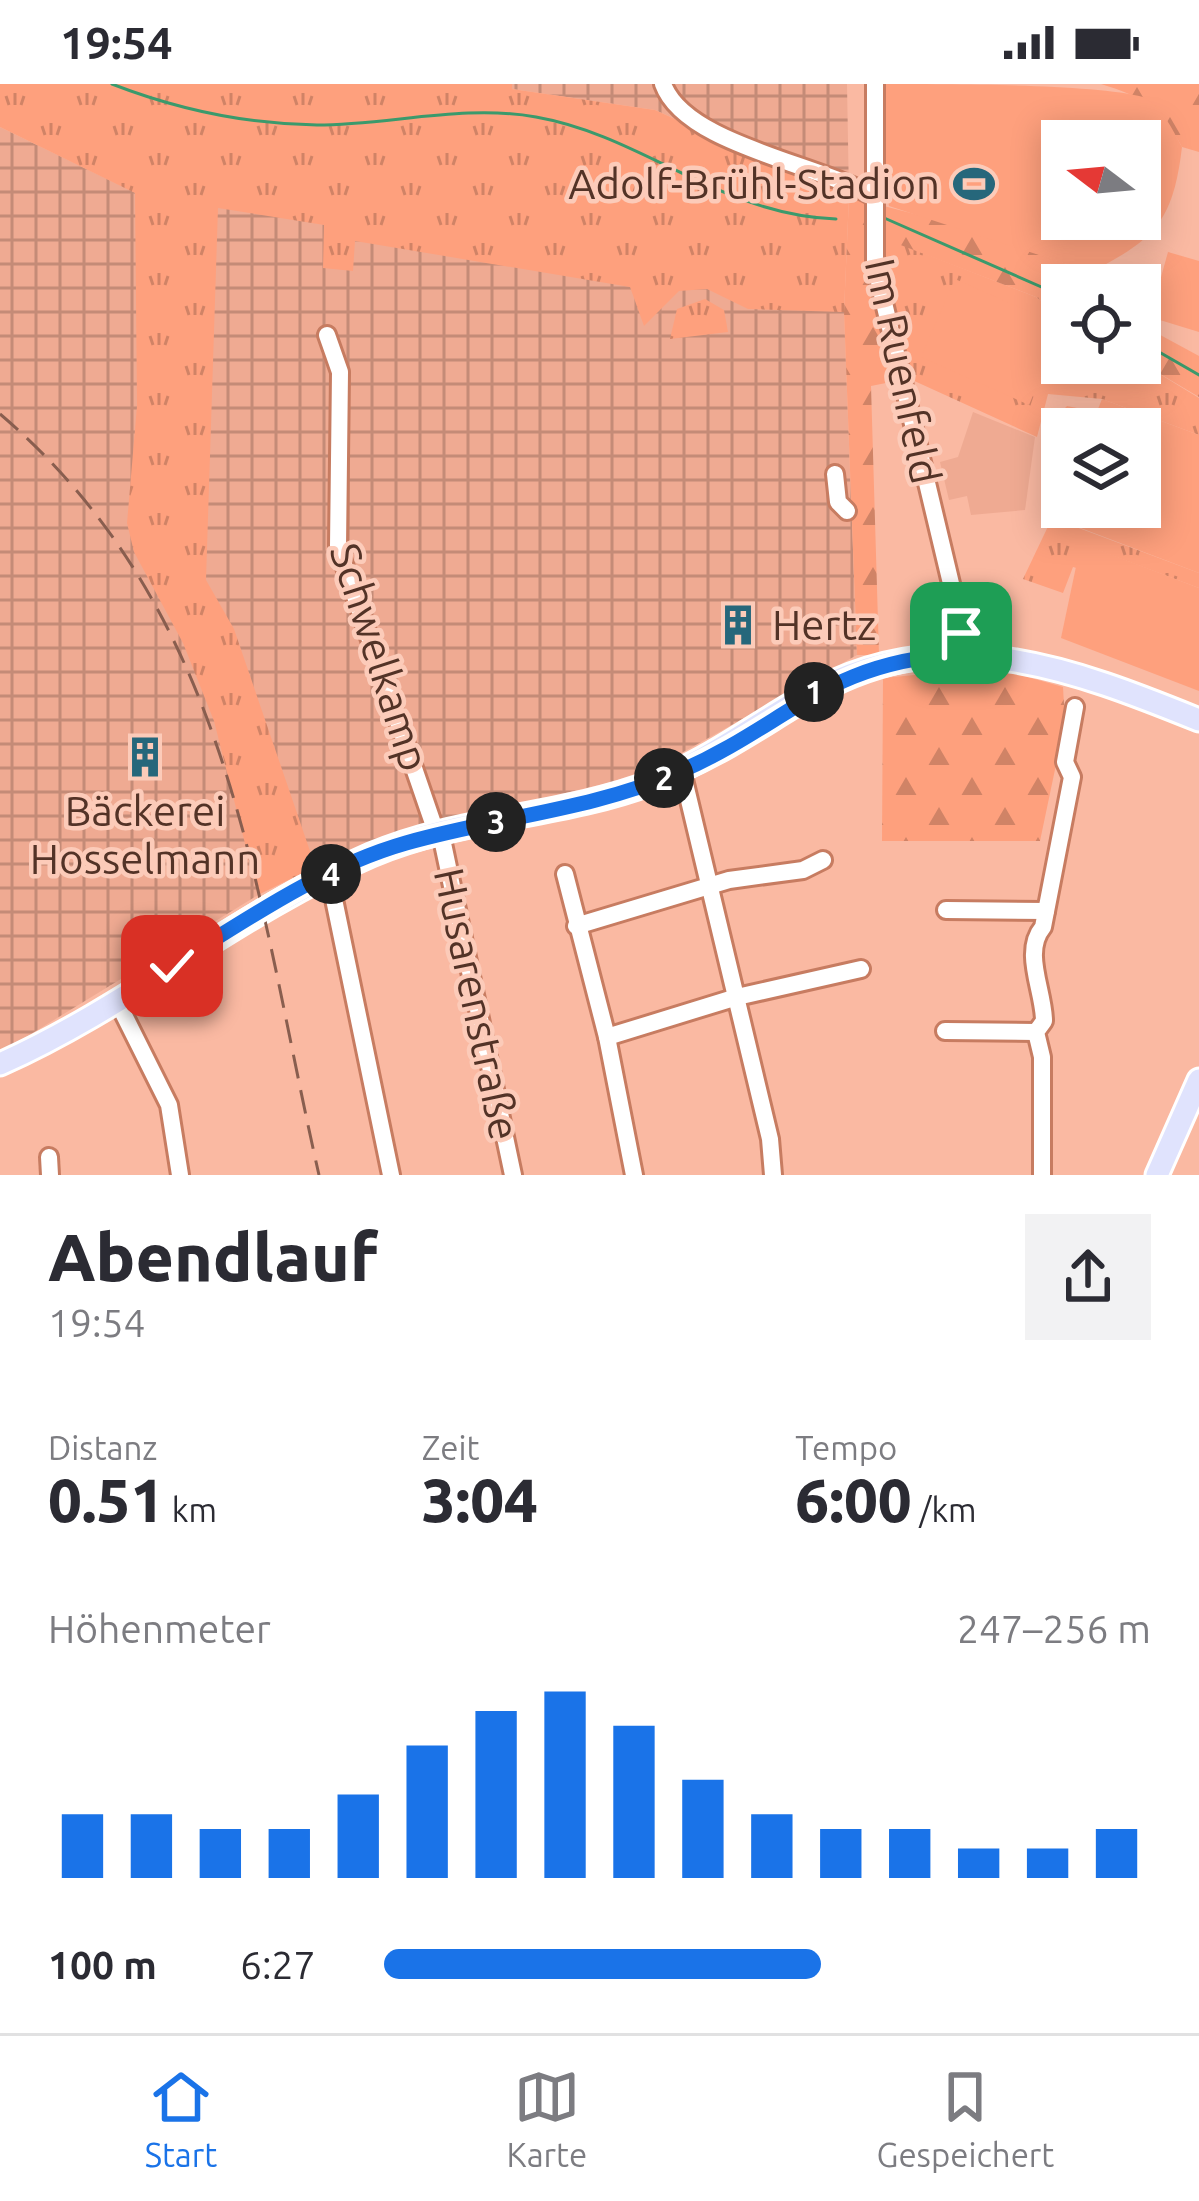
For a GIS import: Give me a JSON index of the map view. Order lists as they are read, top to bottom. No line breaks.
{"streets":{"street":["Im Ruenfeld","Schwelkamp","Husarenstraße"]},"crossings":[["Schwelkamp","Husarenstraße"]],"places":{"sports":["Adolf-Brühl-Stadion"],"building":["Hertz","Bäckerei Hosselmann"]},"north":"left","page":{"status":"19:54","pins":["1","2","3","4"],"heading":["Abendlauf","19:54"],"stats":[["Distanz","0.51 km"],["Zeit","3:04"],["Tempo","6:00 /km"]],"chart":["Höhenmeter","247–256 m"],"list":[{"name":"100 m","note":"6:27"}],"tabs":["Start","Karte","Gespeichert"]}}
